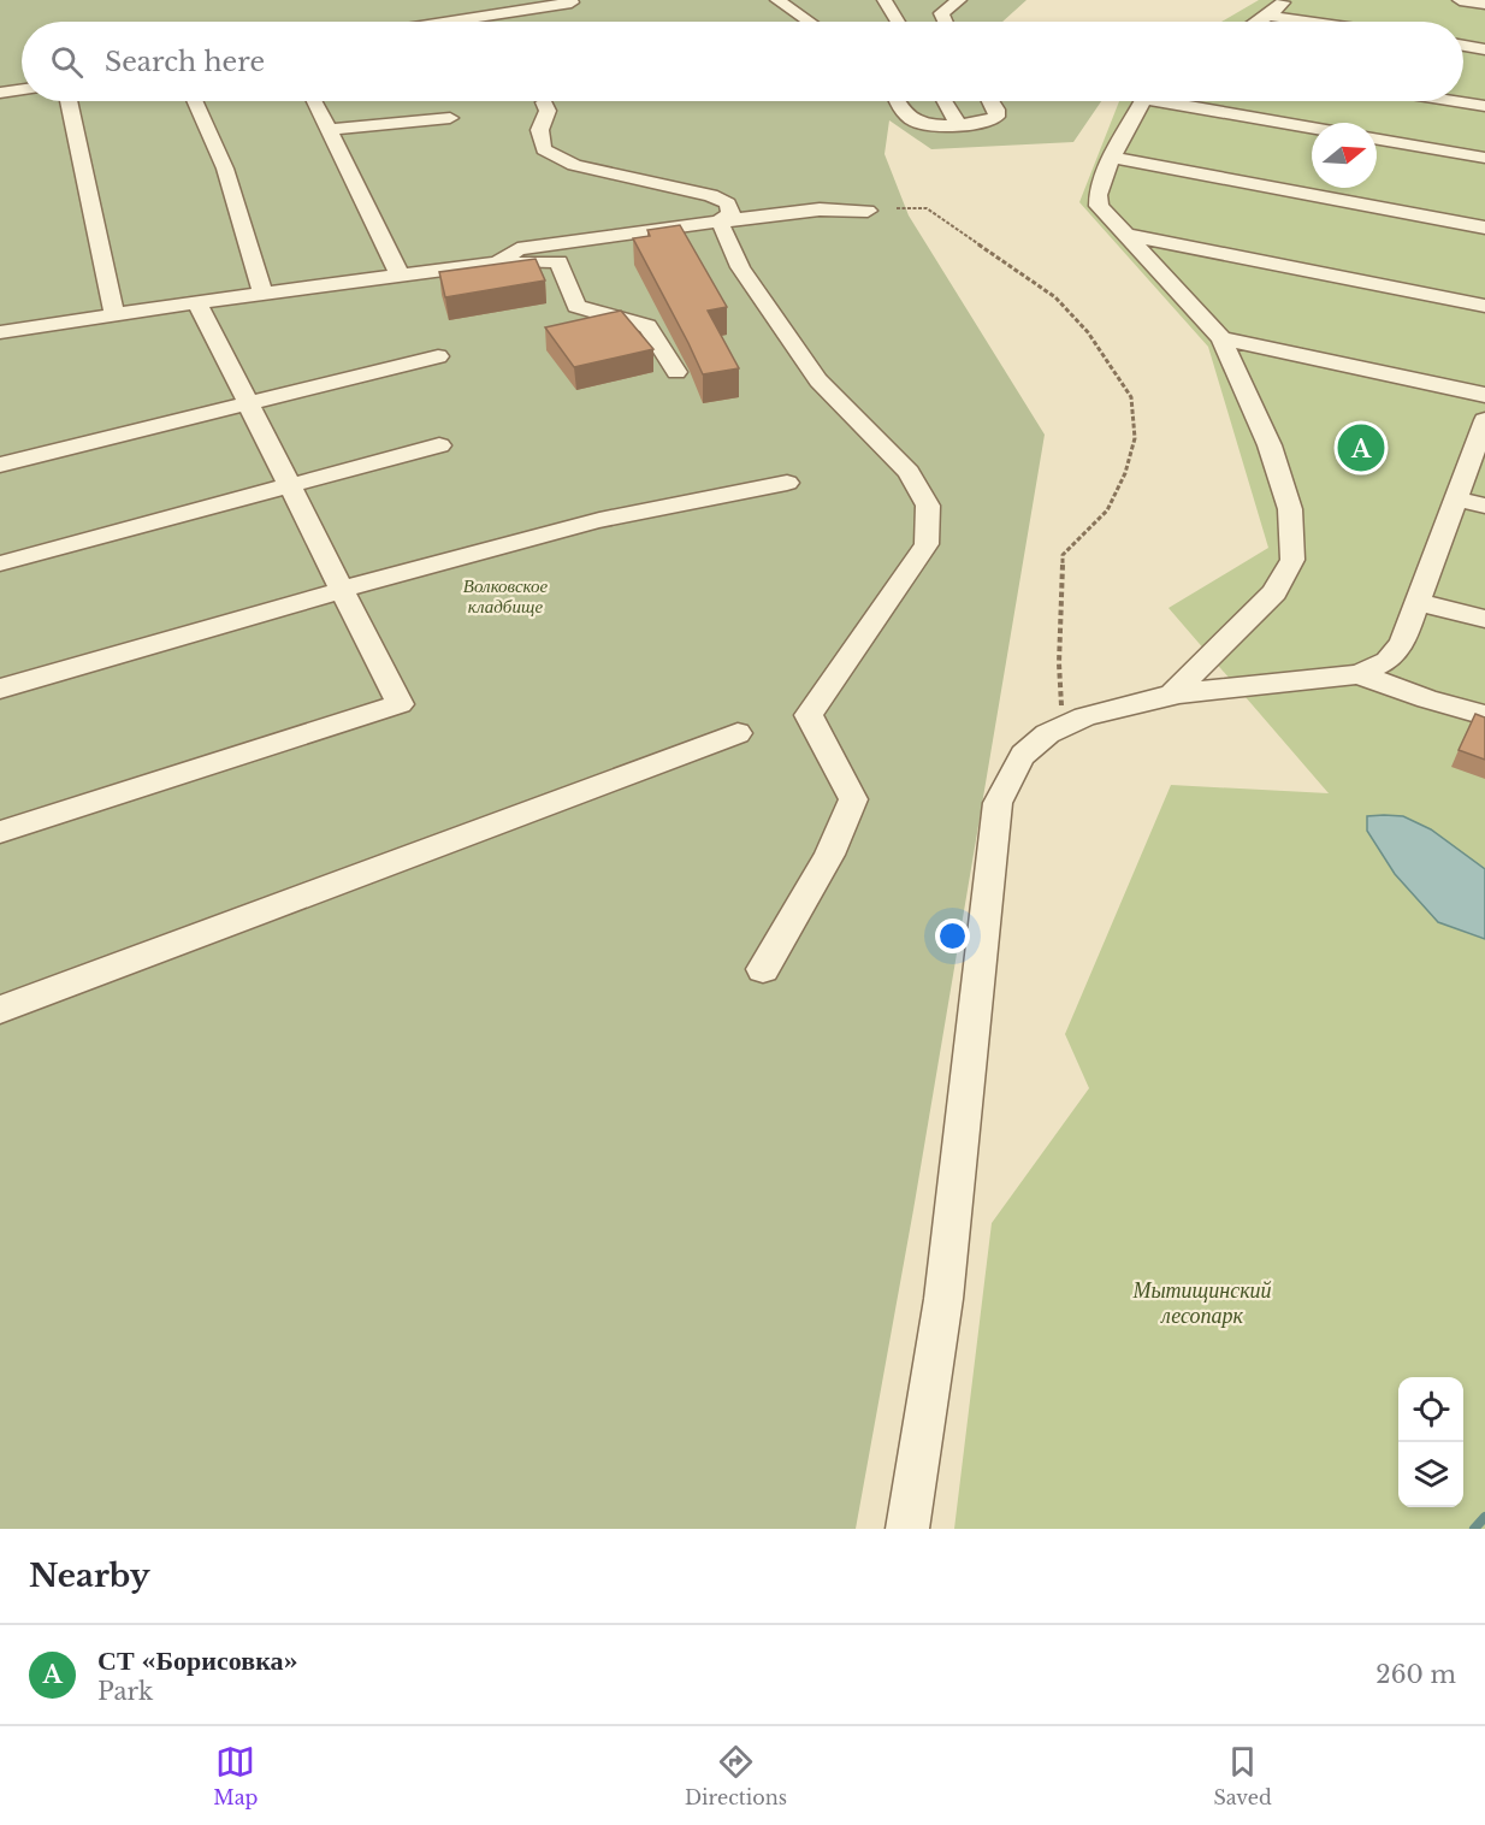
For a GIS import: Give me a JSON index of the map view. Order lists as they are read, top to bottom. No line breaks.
{"parks":["Волковское кладбище","Мытищинский лесопарк"],"north":"right","page":{"search":"Search here","pins":"A","heading":"Nearby","list":[{"mark":"A","name":"СТ «Борисовка»","note":"Park","value":"260 m"}],"nav":["Map","Directions","Saved"]}}
